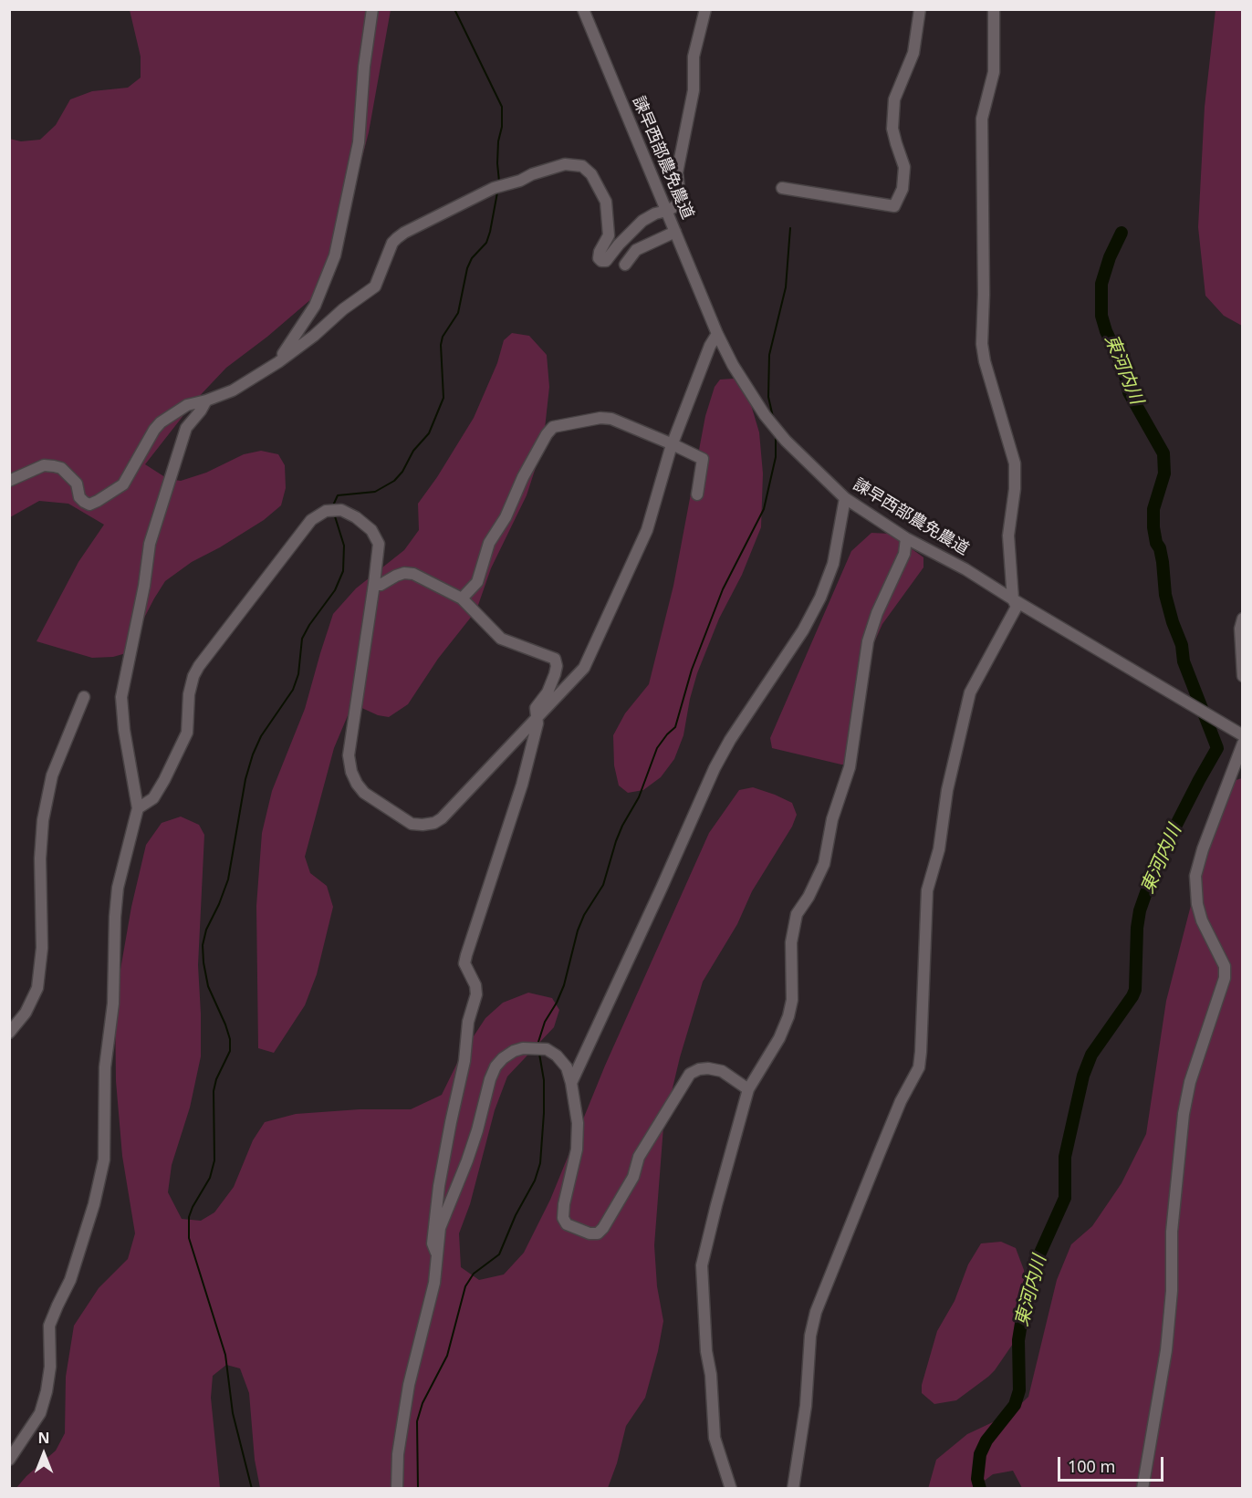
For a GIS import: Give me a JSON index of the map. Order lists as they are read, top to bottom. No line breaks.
{"streets":{"street":["諫早西部農免農道"]},"water":["東河内川"],"scale_bar":"100 m","north":"top"}
